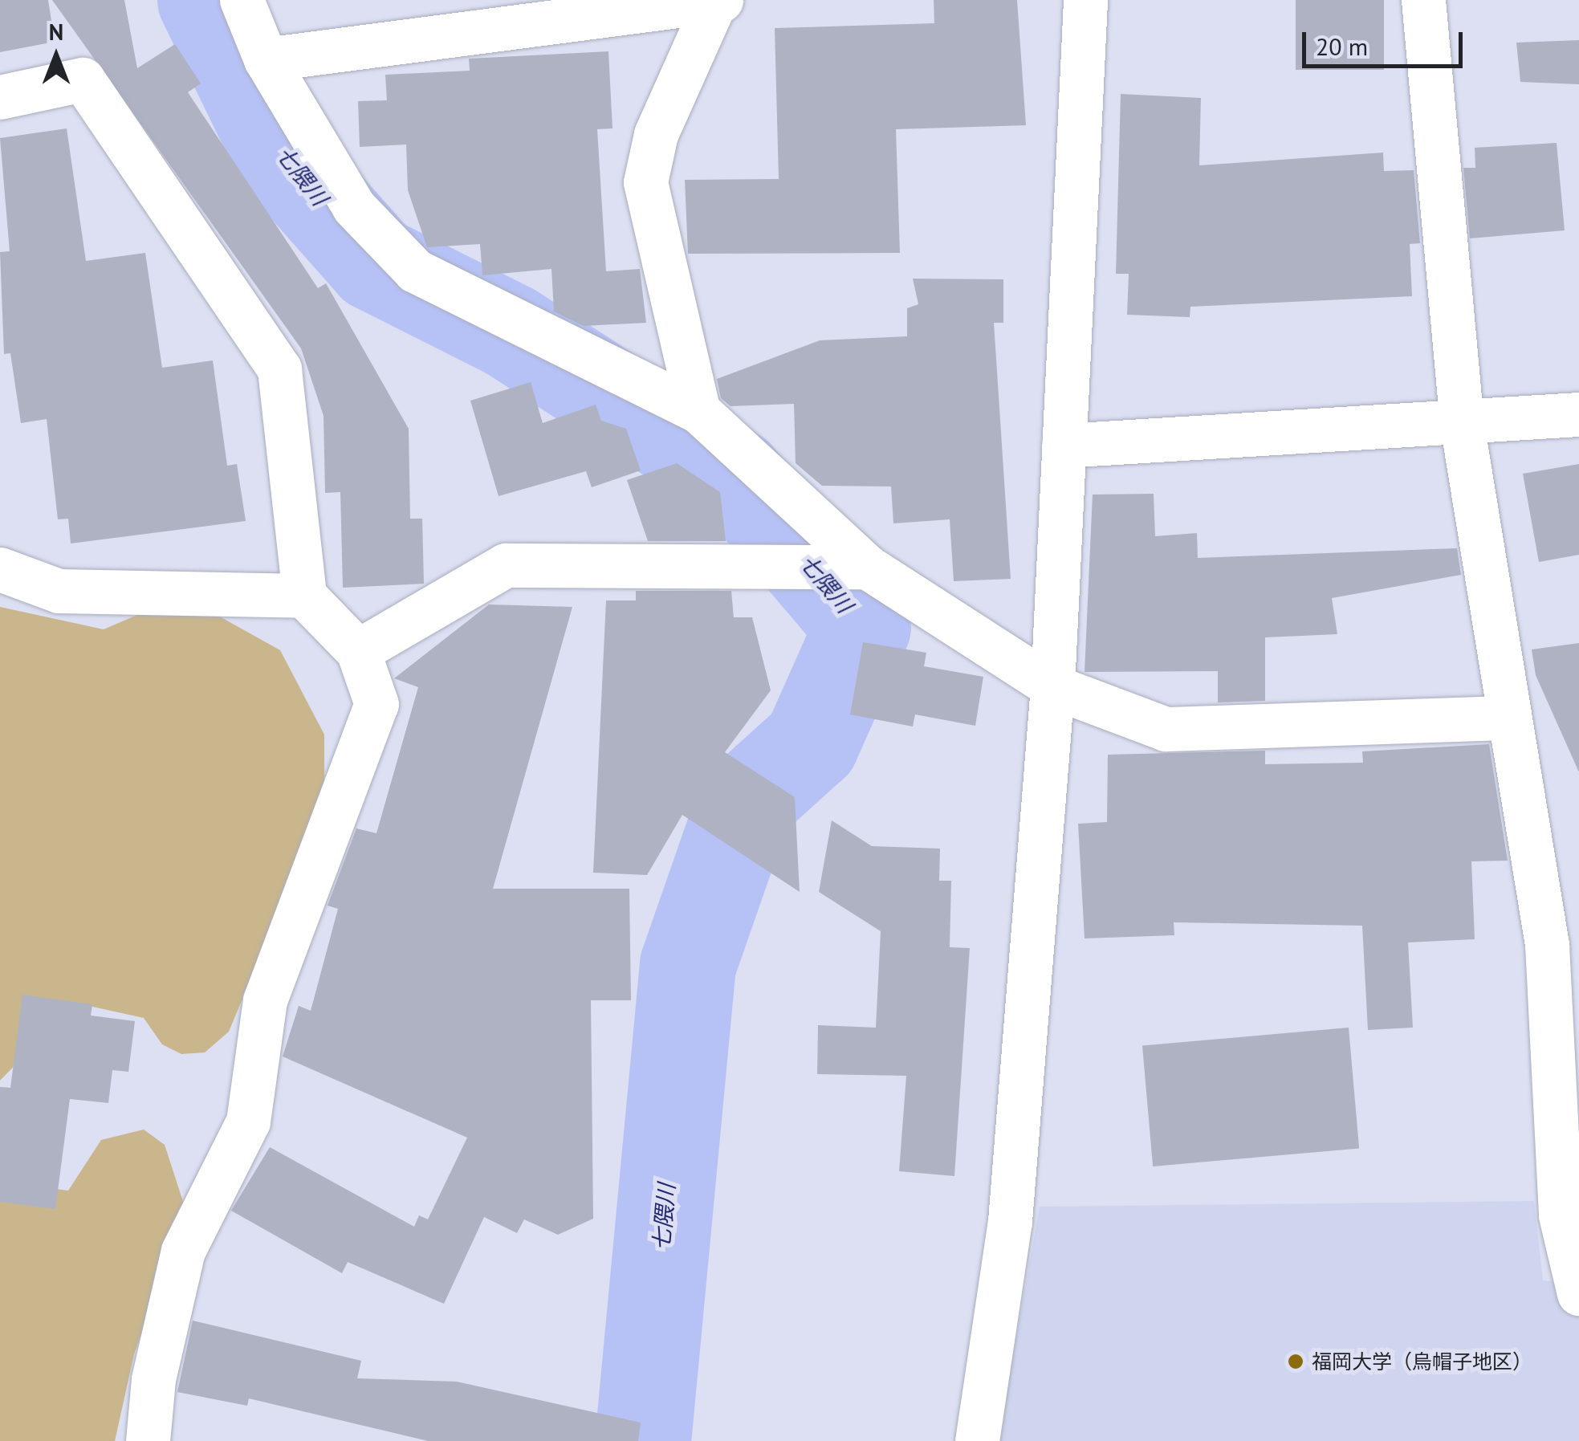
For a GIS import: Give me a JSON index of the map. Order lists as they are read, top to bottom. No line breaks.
{"water":["七隈川"],"places":["福岡大学（烏帽子地区）"],"scale_bar":"20 m","north":"top"}
